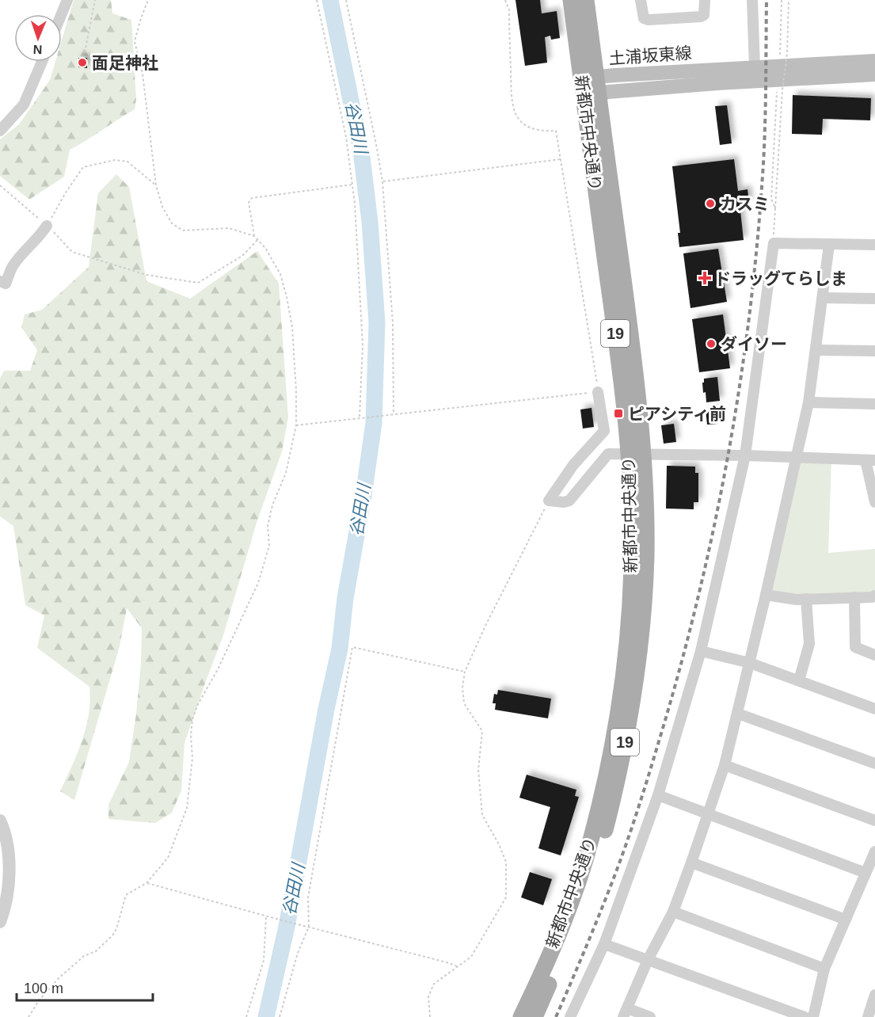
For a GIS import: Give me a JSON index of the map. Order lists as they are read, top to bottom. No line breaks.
{"streets":{"main road":["土浦坂東線","新都市中央通り","19"]},"crossings":[["土浦坂東線","新都市中央通り"]],"water":["谷田川"],"places":{"other":["面足神社","カスミ","ダイソー"],"health":["ドラッグてらしま"],"transit":["ピアシティ前"]},"scale_bar":"100 m","north":"bottom"}
